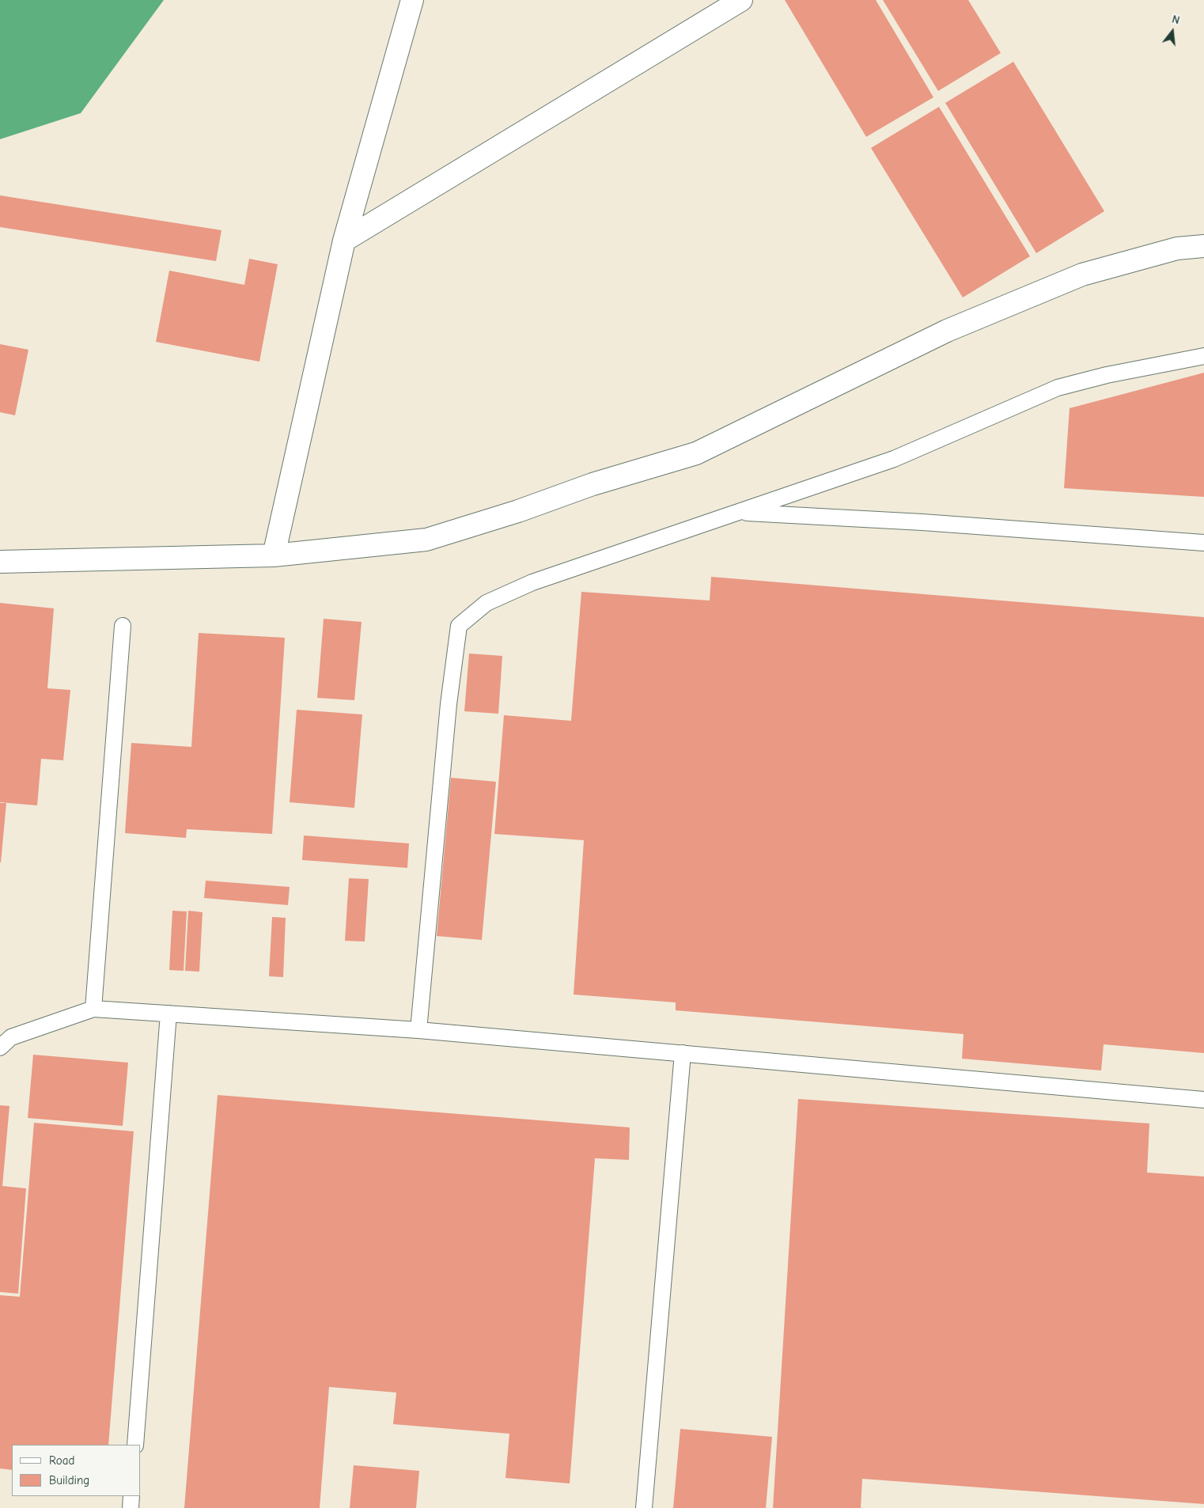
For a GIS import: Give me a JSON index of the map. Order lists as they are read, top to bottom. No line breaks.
{"legend":["Road","Building"],"north":"top"}
